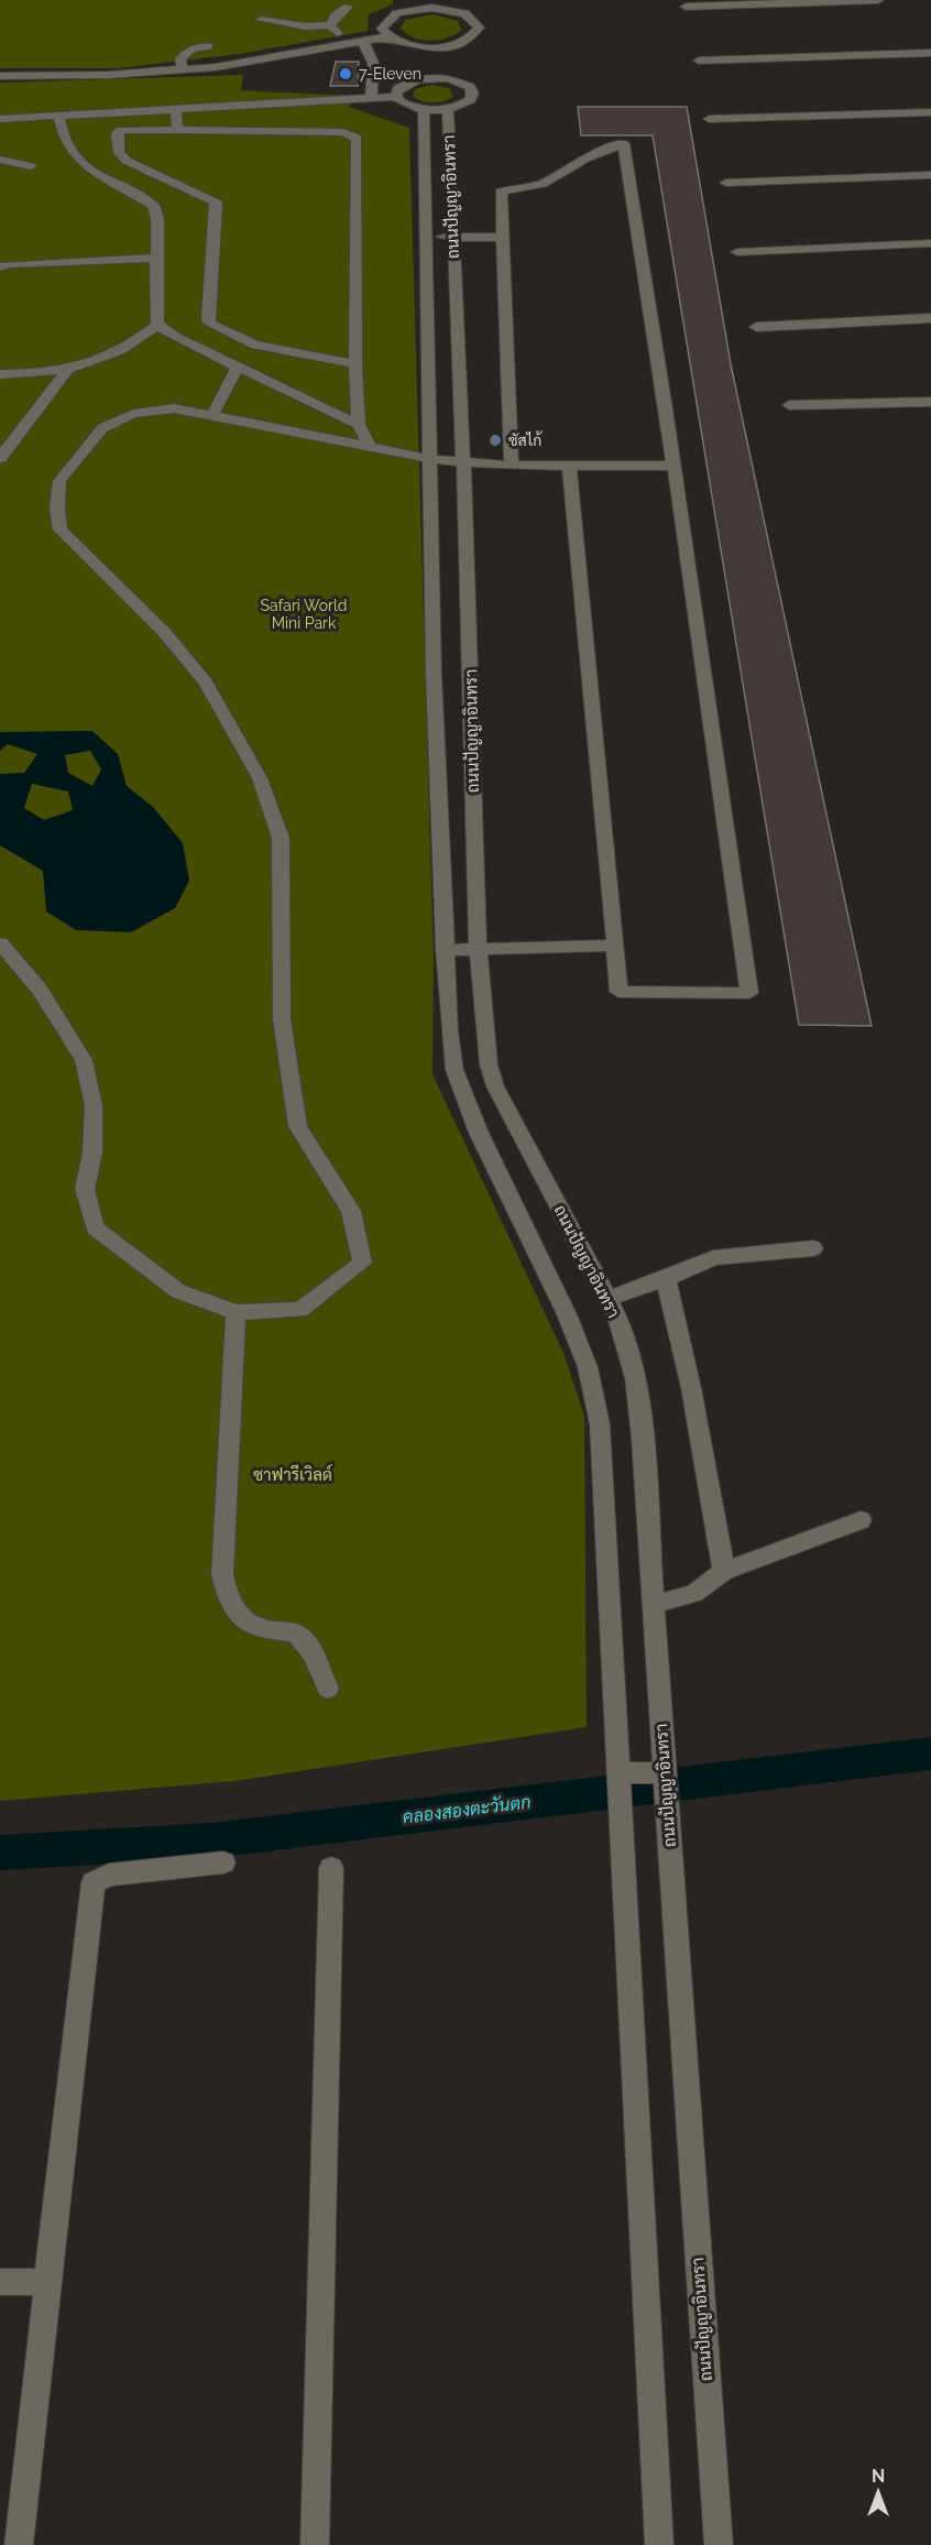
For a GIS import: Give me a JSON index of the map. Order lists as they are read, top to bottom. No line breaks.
{"streets":{"street":["ถนนปัญญาอินทรา"]},"water":["คลองสองตะวันตก"],"parks":["Safari World Mini Park","ซาฟารีเวิลด์"],"places":["7-Eleven","ซัสไก้"],"north":"top"}
